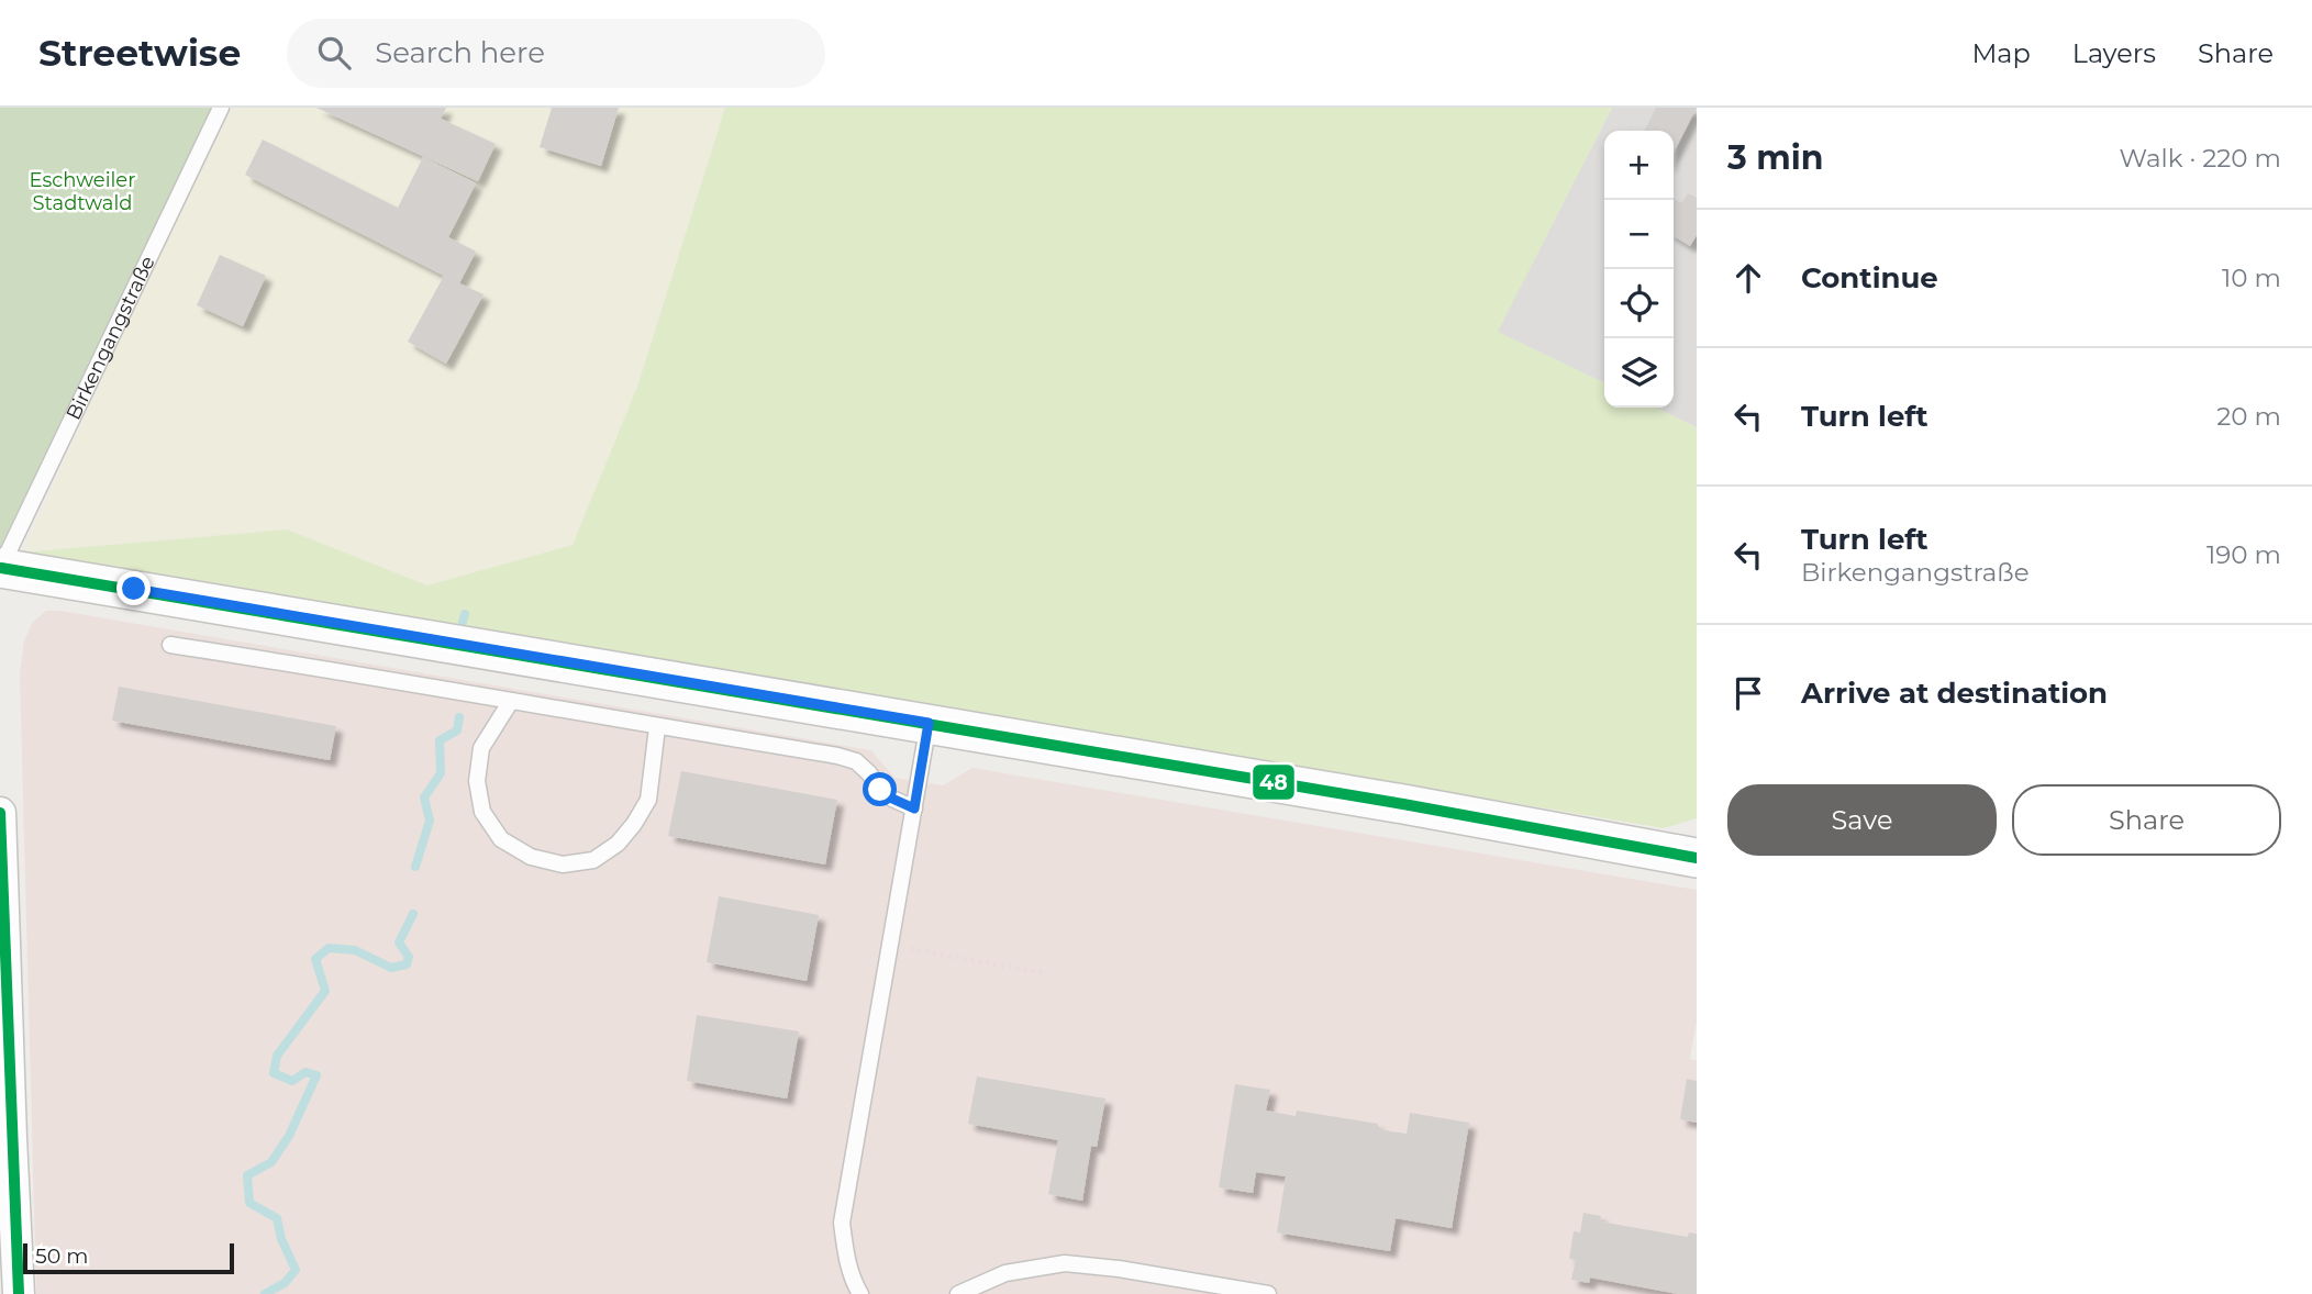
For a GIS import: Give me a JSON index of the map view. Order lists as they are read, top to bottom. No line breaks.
{"streets":{"street":["Birkengangstraße"]},"parks":["Eschweiler Stadtwald"],"lines":["transit line 48"],"scale_bar":"50 m","page":{"header":"Streetwise","search":"Search here","nav":["Map","Layers","Share"],"heading":["3 min","Walk · 220 m"],"map_buttons":["+","−"],"list":[["Continue","10 m"],["Turn left","20 m"],["Turn left","Birkengangstraße","190 m"],"Arrive at destination"],"buttons":["Save","Share"],"scale":"50 m"}}
